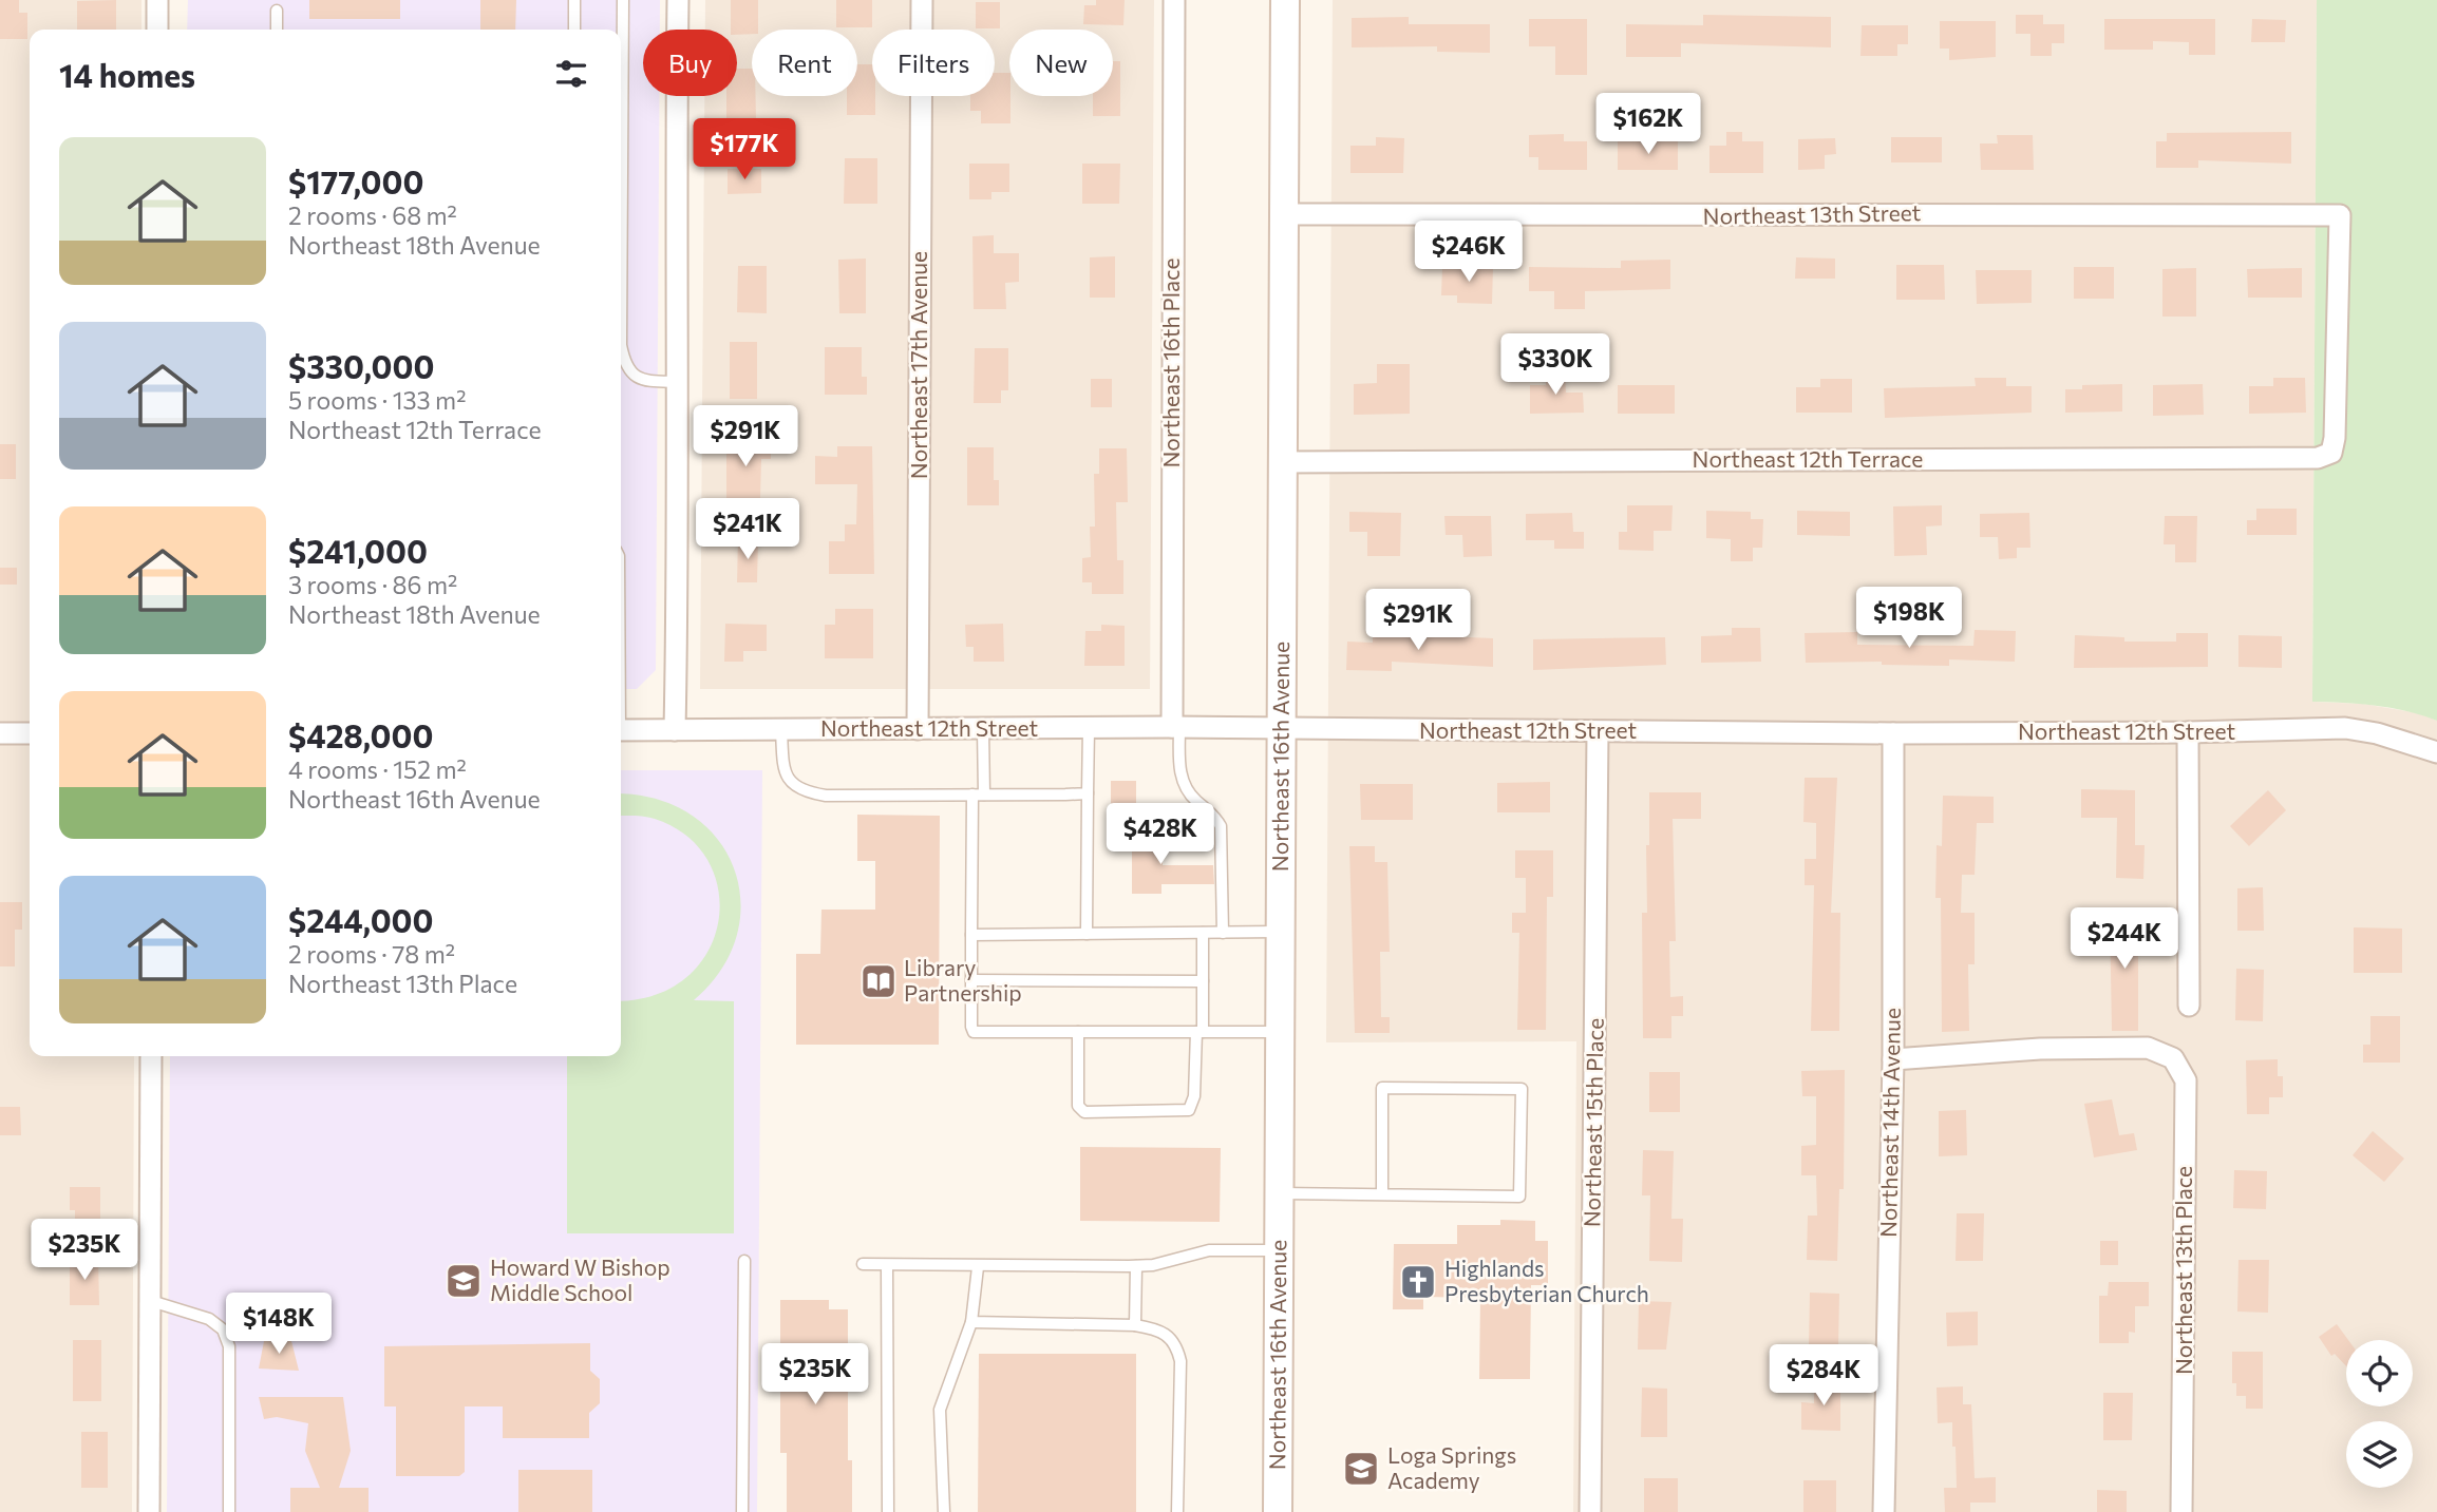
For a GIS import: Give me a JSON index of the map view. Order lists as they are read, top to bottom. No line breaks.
{"streets":{"street":["Northeast 13th Street","Northeast 16th Place","Northeast 17th Avenue","Northeast 12th Terrace","Northeast 12th Street","Northeast 16th Avenue","Northeast 15th Place","Northeast 14th Avenue","Northeast 13th Place"]},"crossings":[["Northeast 13th Street","Northeast 12th Terrace"],["Northeast 13th Street","Northeast 16th Avenue"],["Northeast 16th Place","Northeast 12th Street"],["Northeast 17th Avenue","Northeast 12th Street"],["Northeast 12th Terrace","Northeast 16th Avenue"],["Northeast 12th Street","Northeast 16th Avenue"],["Northeast 12th Street","Northeast 15th Place"],["Northeast 12th Street","Northeast 14th Avenue"],["Northeast 14th Avenue","Northeast 13th Place"]],"places":{"library":["Library Partnership"],"school or university":["Howard W Bishop Middle School","Loga Springs Academy"],"church":["Highlands Presbyterian Church"]},"page":{"chip":["Buy","Rent","Filters","New"],"heading":"14 homes","price":["$162K","$177K","$246K","$330K","$291K","$241K","$198K","$291K","$428K","$244K","$235K","$148K","$235K","$284K"],"list":[{"name":"$177,000","note":"2 rooms · 68 m² · Northeast 18th Avenue"},{"name":"$330,000","note":"5 rooms · 133 m² · Northeast 12th Terrace"},{"name":"$241,000","note":"3 rooms · 86 m² · Northeast 18th Avenue"},{"name":"$428,000","note":"4 rooms · 152 m² · Northeast 16th Avenue"},{"name":"$244,000","note":"2 rooms · 78 m² · Northeast 13th Place"}]}}
